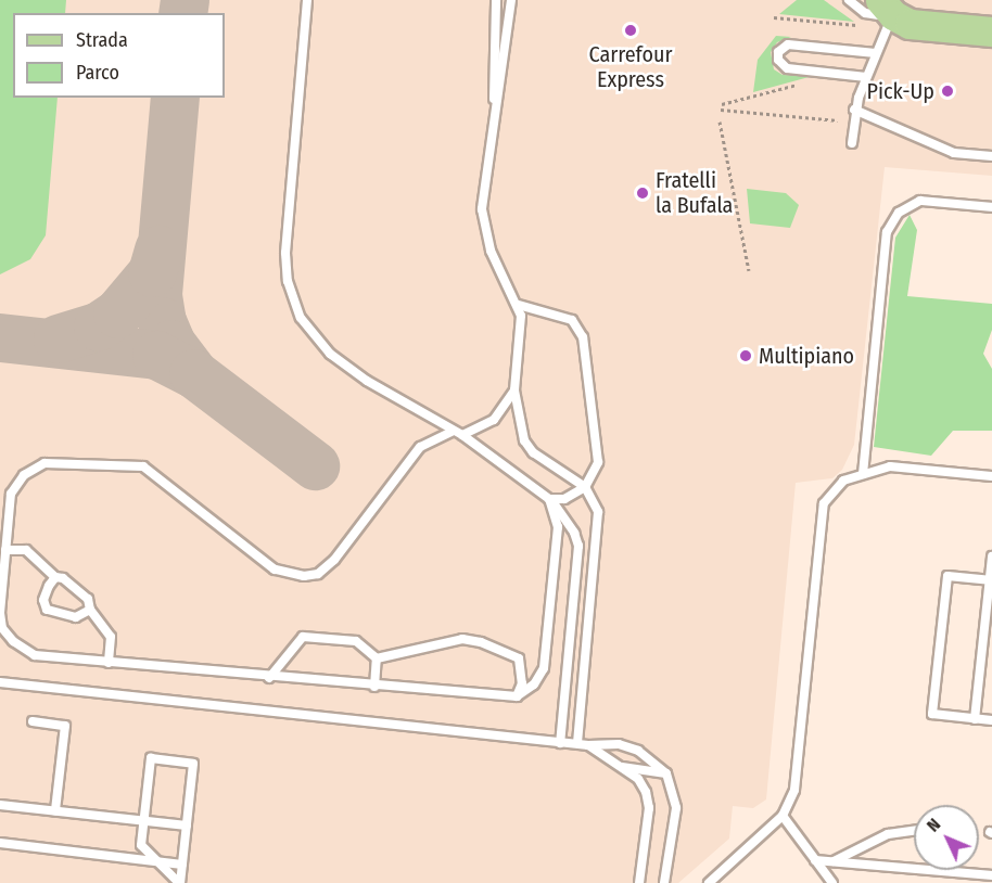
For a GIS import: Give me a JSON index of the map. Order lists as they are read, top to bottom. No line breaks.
{"places":["Carrefour Express","Pick-Up","Fratelli la Bufala","Multipiano"],"legend":["Strada","Parco"],"north":"top left"}
